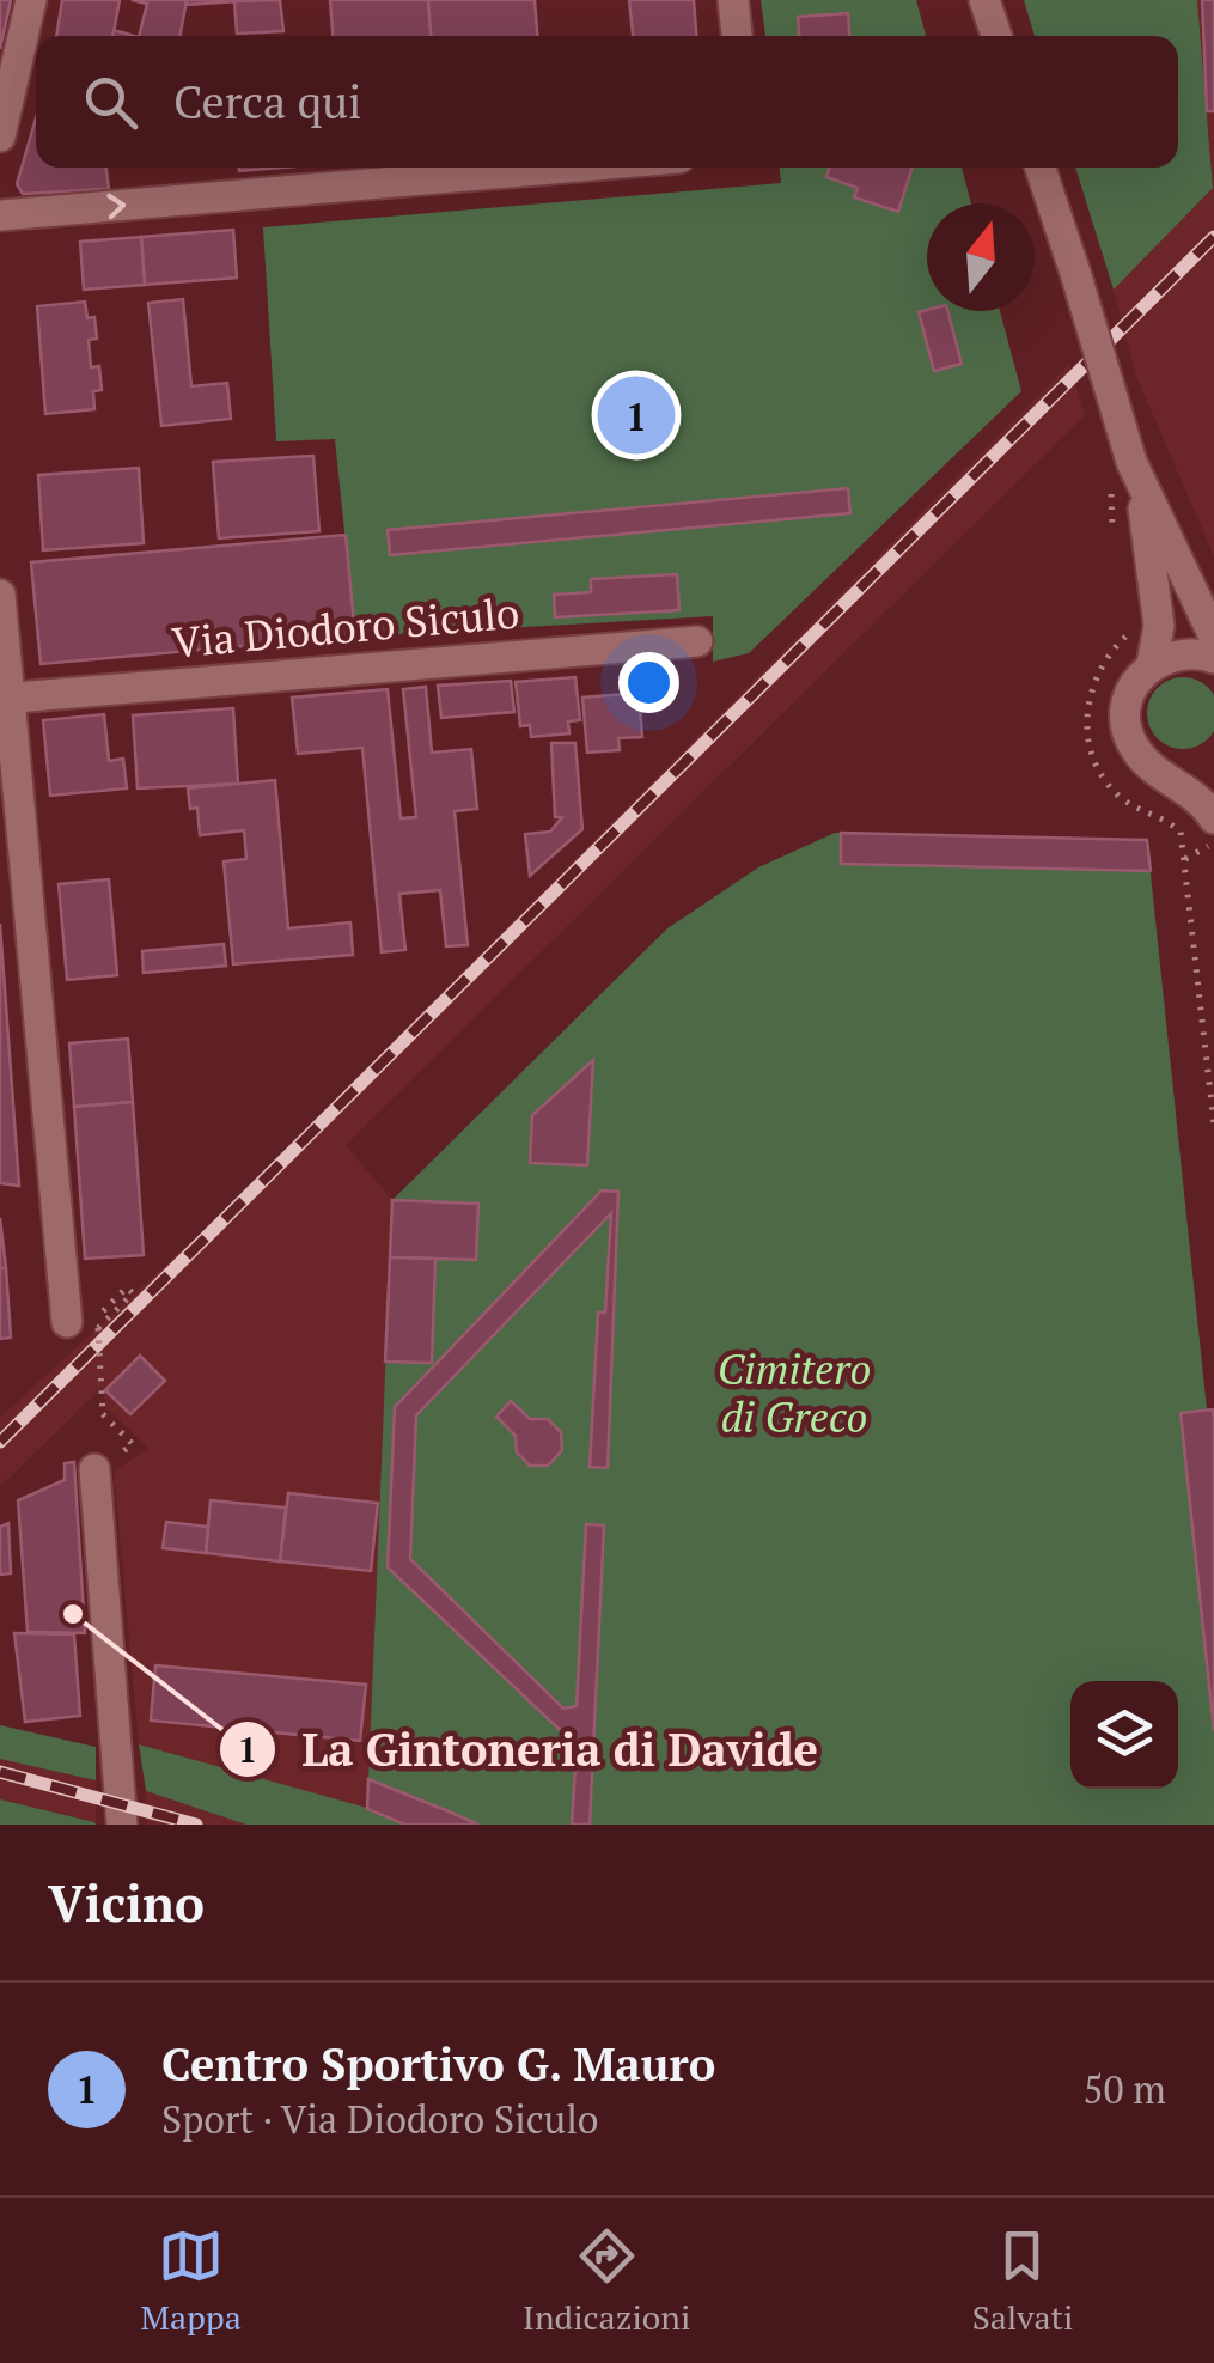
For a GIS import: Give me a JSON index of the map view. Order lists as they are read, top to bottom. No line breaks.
{"streets":{"street":["Via Diodoro Siculo"]},"parks":["Cimitero di Greco"],"places":["La Gintoneria di Davide"],"north":"top","page":{"search":"Cerca qui","pins":"1","heading":"Vicino","list":[{"mark":"1","name":"Centro Sportivo G. Mauro","note":"Sport · Via Diodoro Siculo","value":"50 m"}],"nav":["Mappa","Indicazioni","Salvati"]}}
